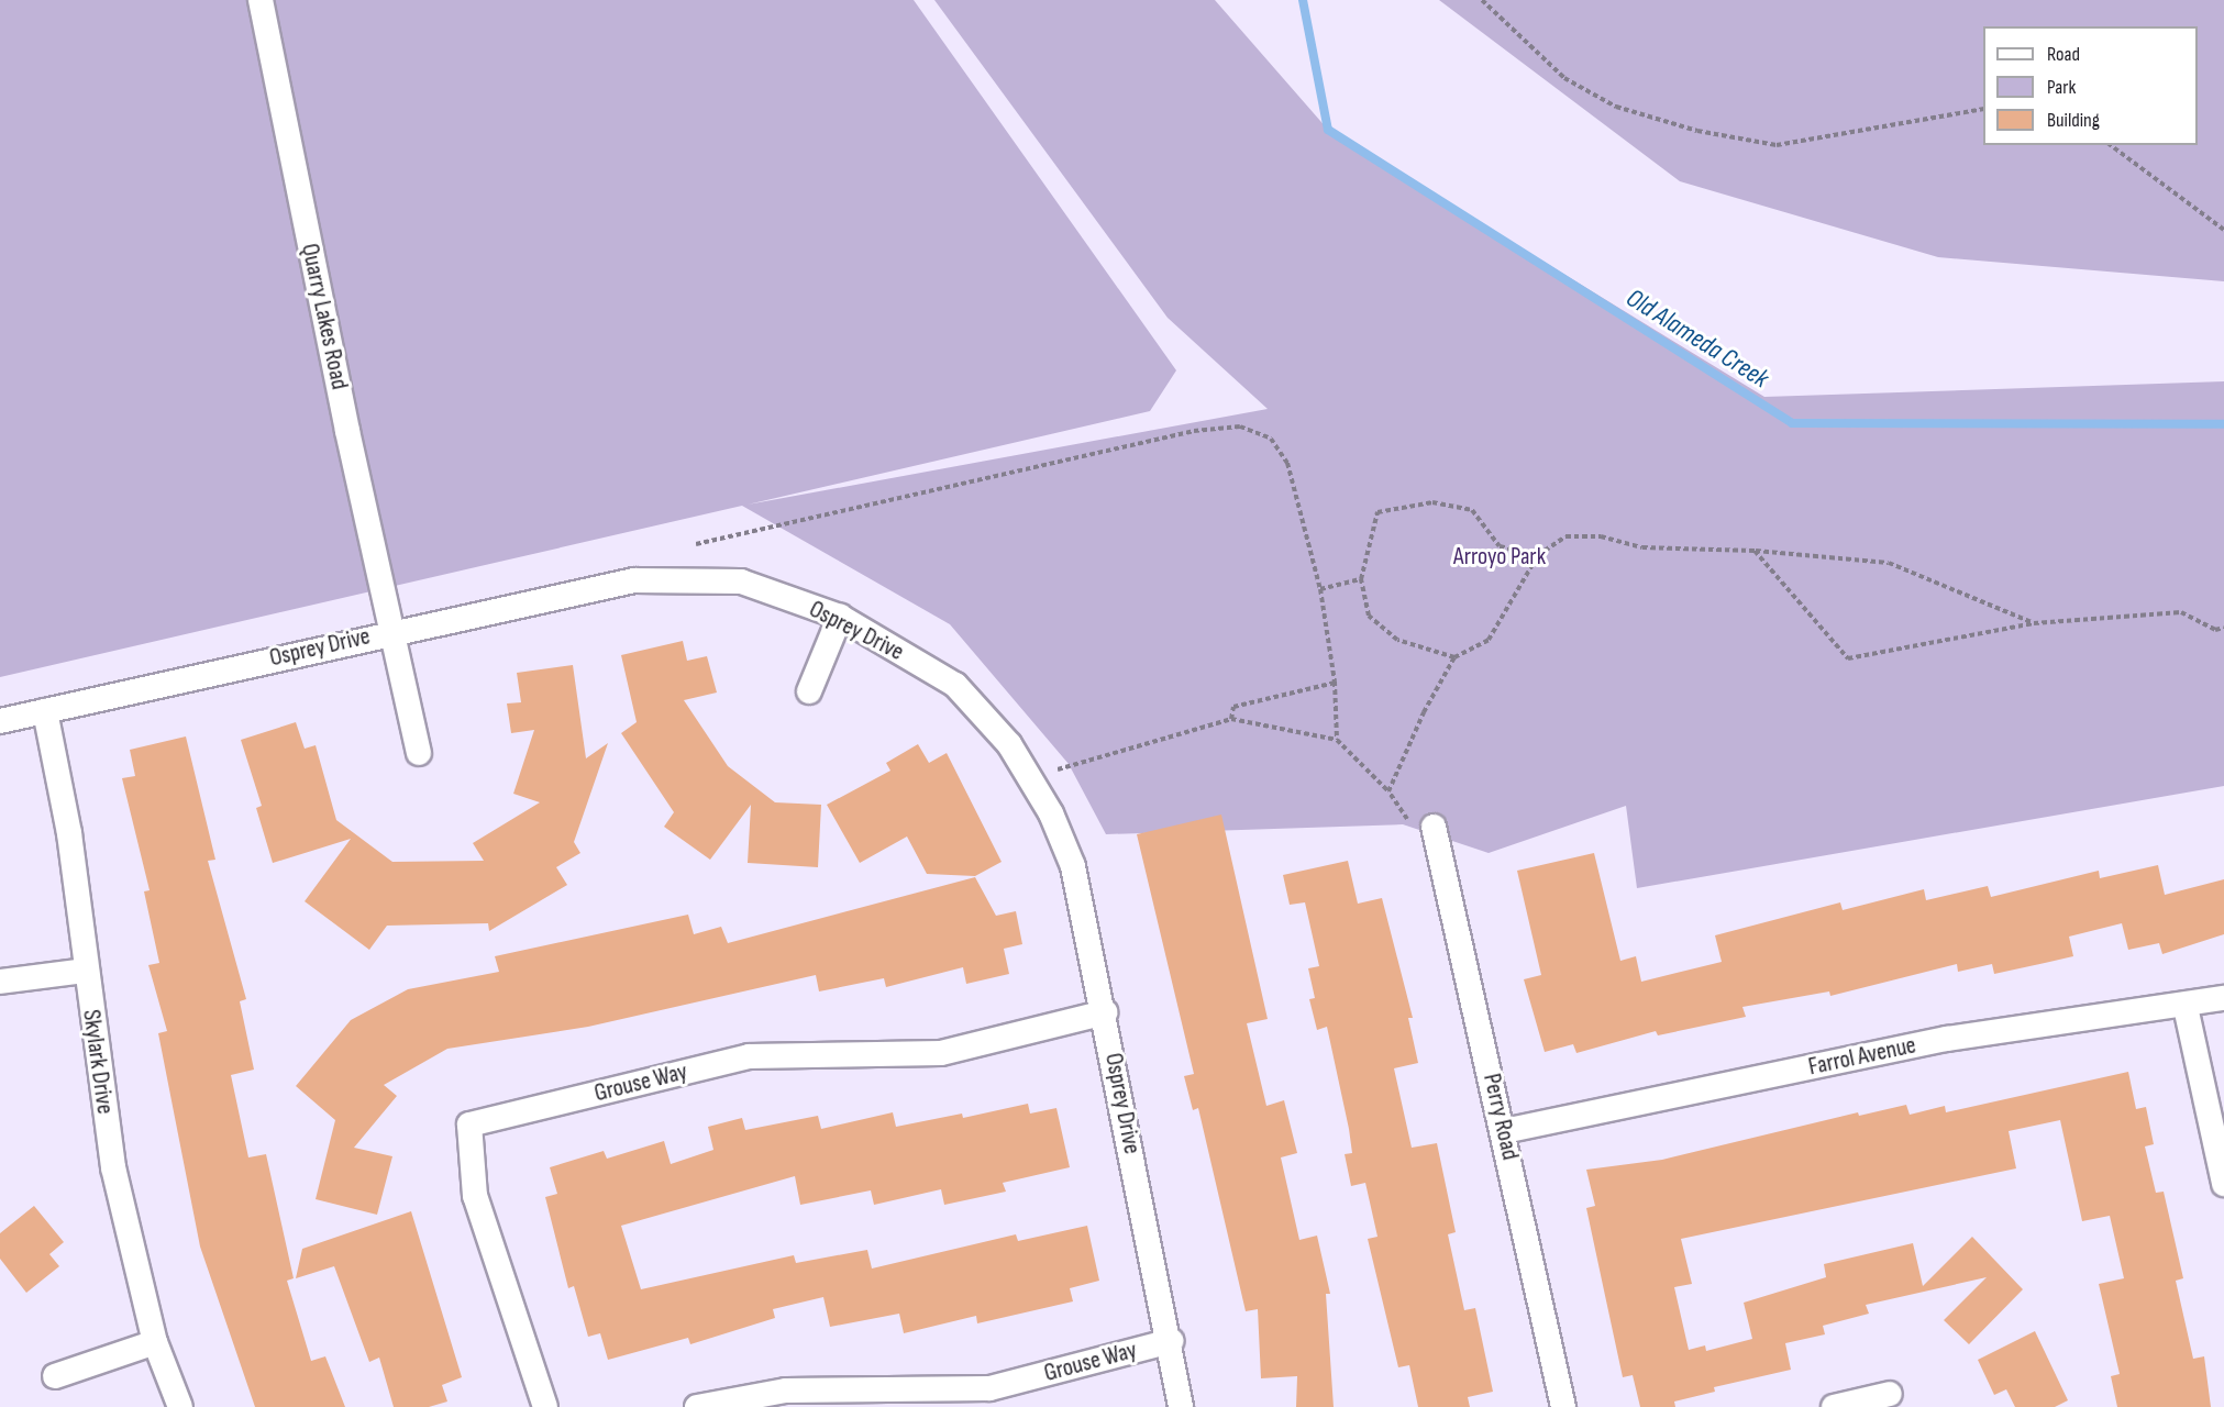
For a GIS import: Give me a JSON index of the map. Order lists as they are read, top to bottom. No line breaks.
{"streets":{"street":["Quarry Lakes Road","Osprey Drive","Farrol Avenue","Skylark Drive","Grouse Way","Perry Road"]},"crossings":[["Quarry Lakes Road","Osprey Drive"],["Osprey Drive","Skylark Drive"],["Osprey Drive","Grouse Way"],["Farrol Avenue","Perry Road"]],"water":["Old Alameda Creek"],"parks":["Arroyo Park"],"legend":["Road","Park","Building"]}
